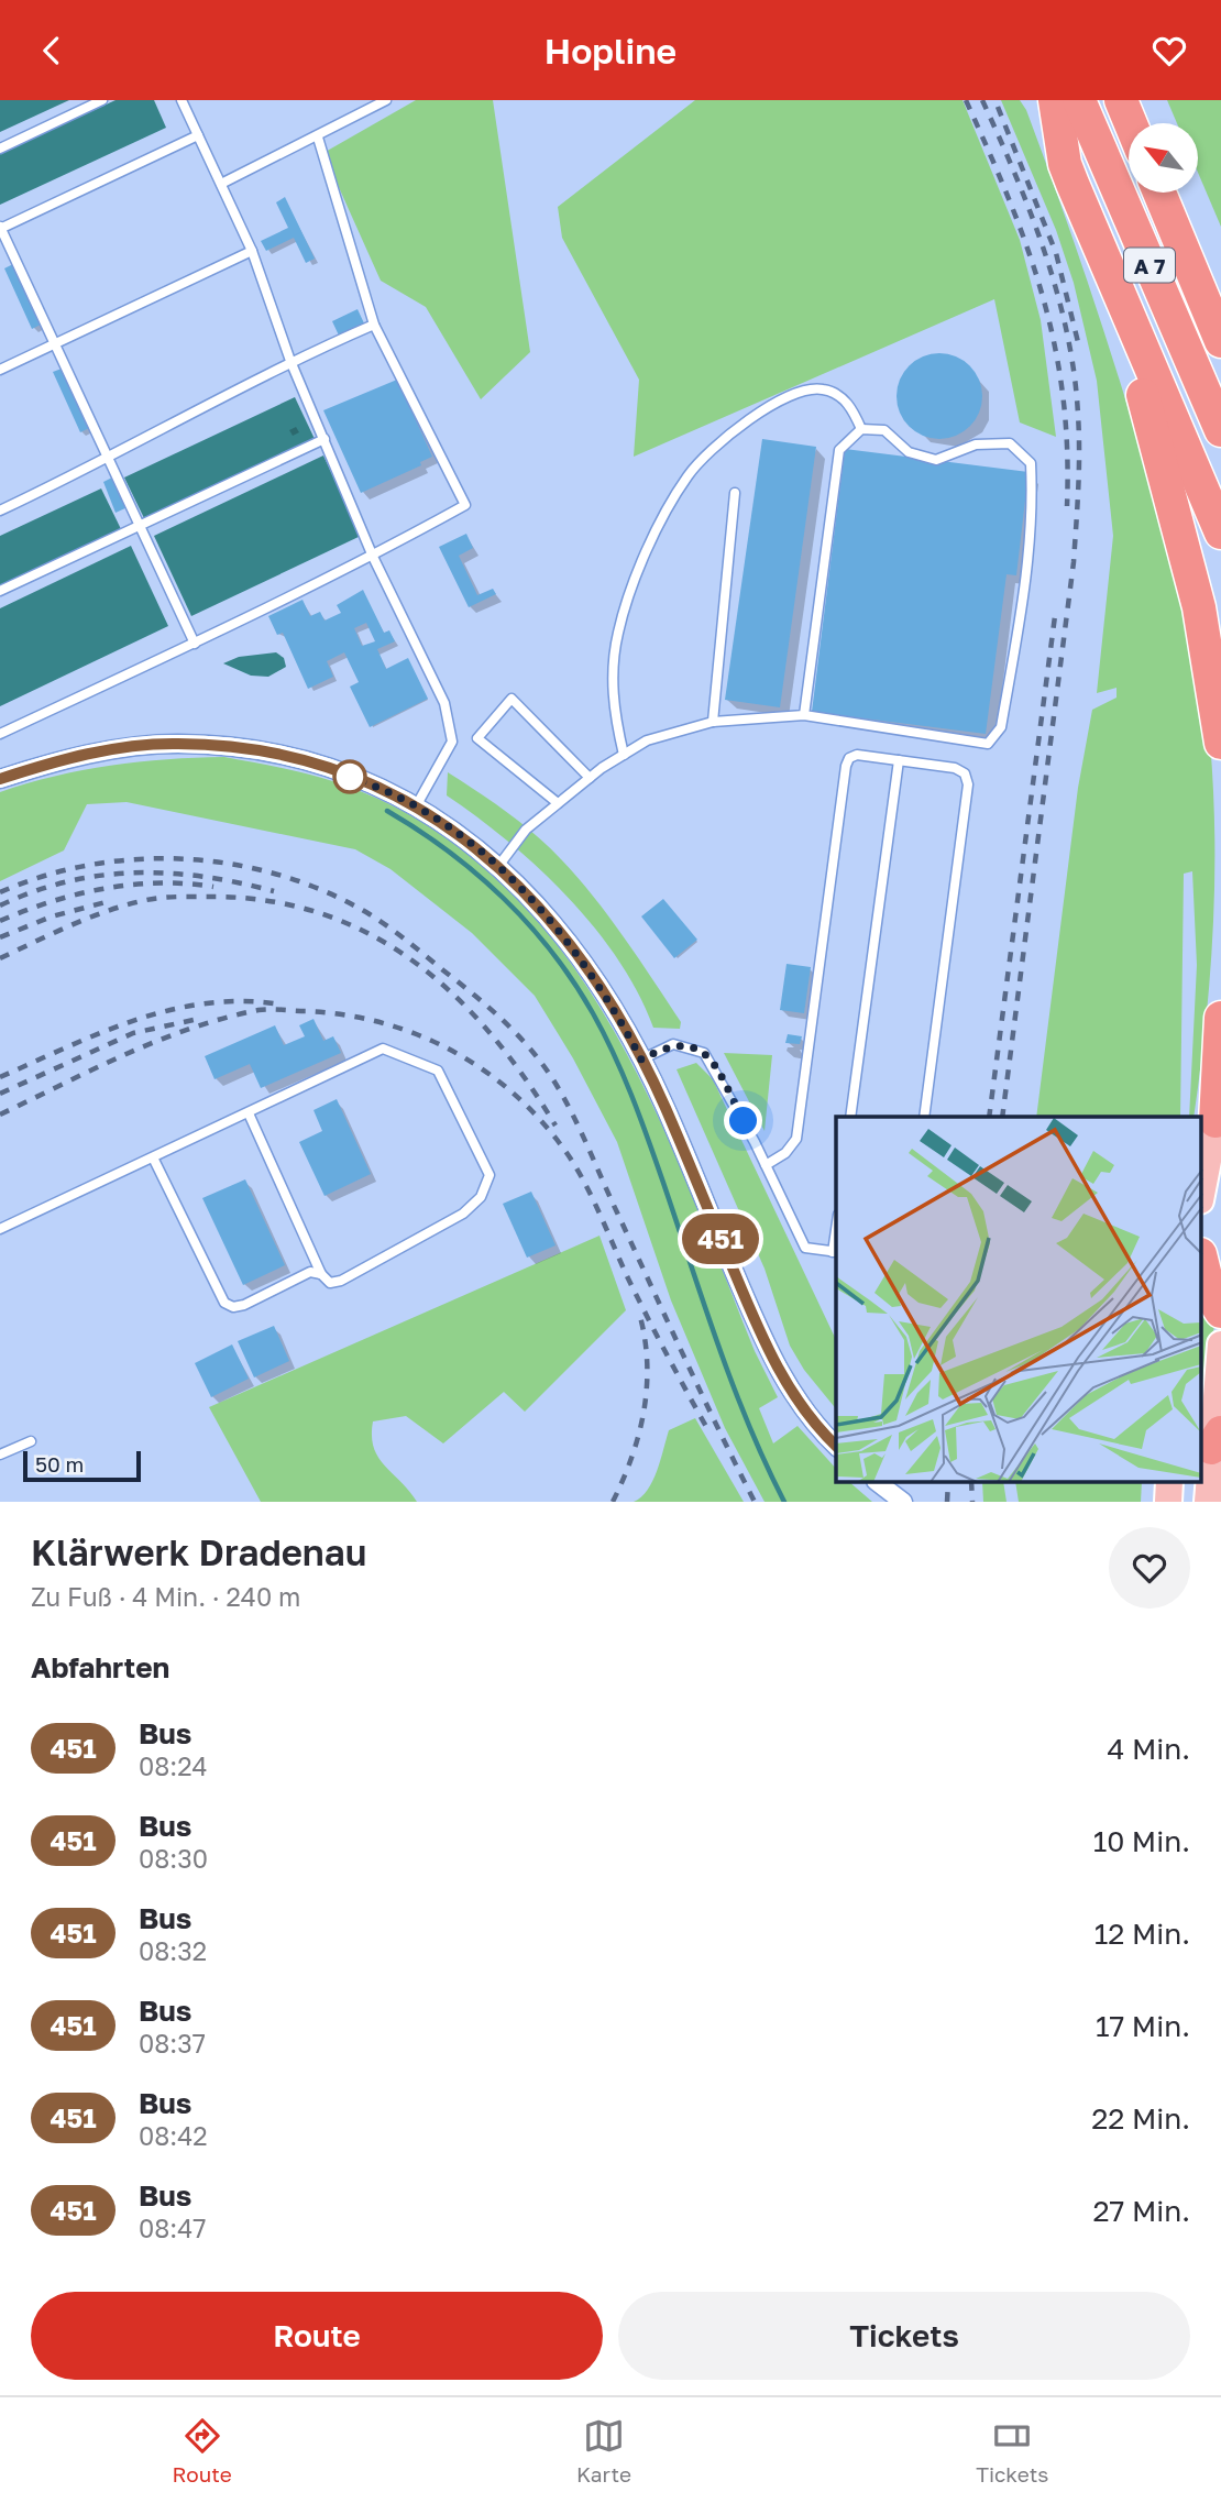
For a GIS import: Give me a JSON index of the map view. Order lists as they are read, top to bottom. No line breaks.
{"streets":{"highway":["A 7"]},"lines":["bus line 451"],"scale_bar":"50 m","north":"top left","page":{"header":"Hopline","on_map":"451","scale":"50 m","heading":[["Klärwerk Dradenau","Zu Fuß · 4 Min. · 240 m"],"Abfahrten"],"list":[{"mark":"451","name":"Bus","note":"08:24","value":"4 Min."},{"mark":"451","name":"Bus","note":"08:30","value":"10 Min."},{"mark":"451","name":"Bus","note":"08:32","value":"12 Min."},{"mark":"451","name":"Bus","note":"08:37","value":"17 Min."},{"mark":"451","name":"Bus","note":"08:42","value":"22 Min."},{"mark":"451","name":"Bus","note":"08:47","value":"27 Min."}],"buttons":["Route","Tickets"],"tabs":["Route","Karte","Tickets"]}}
